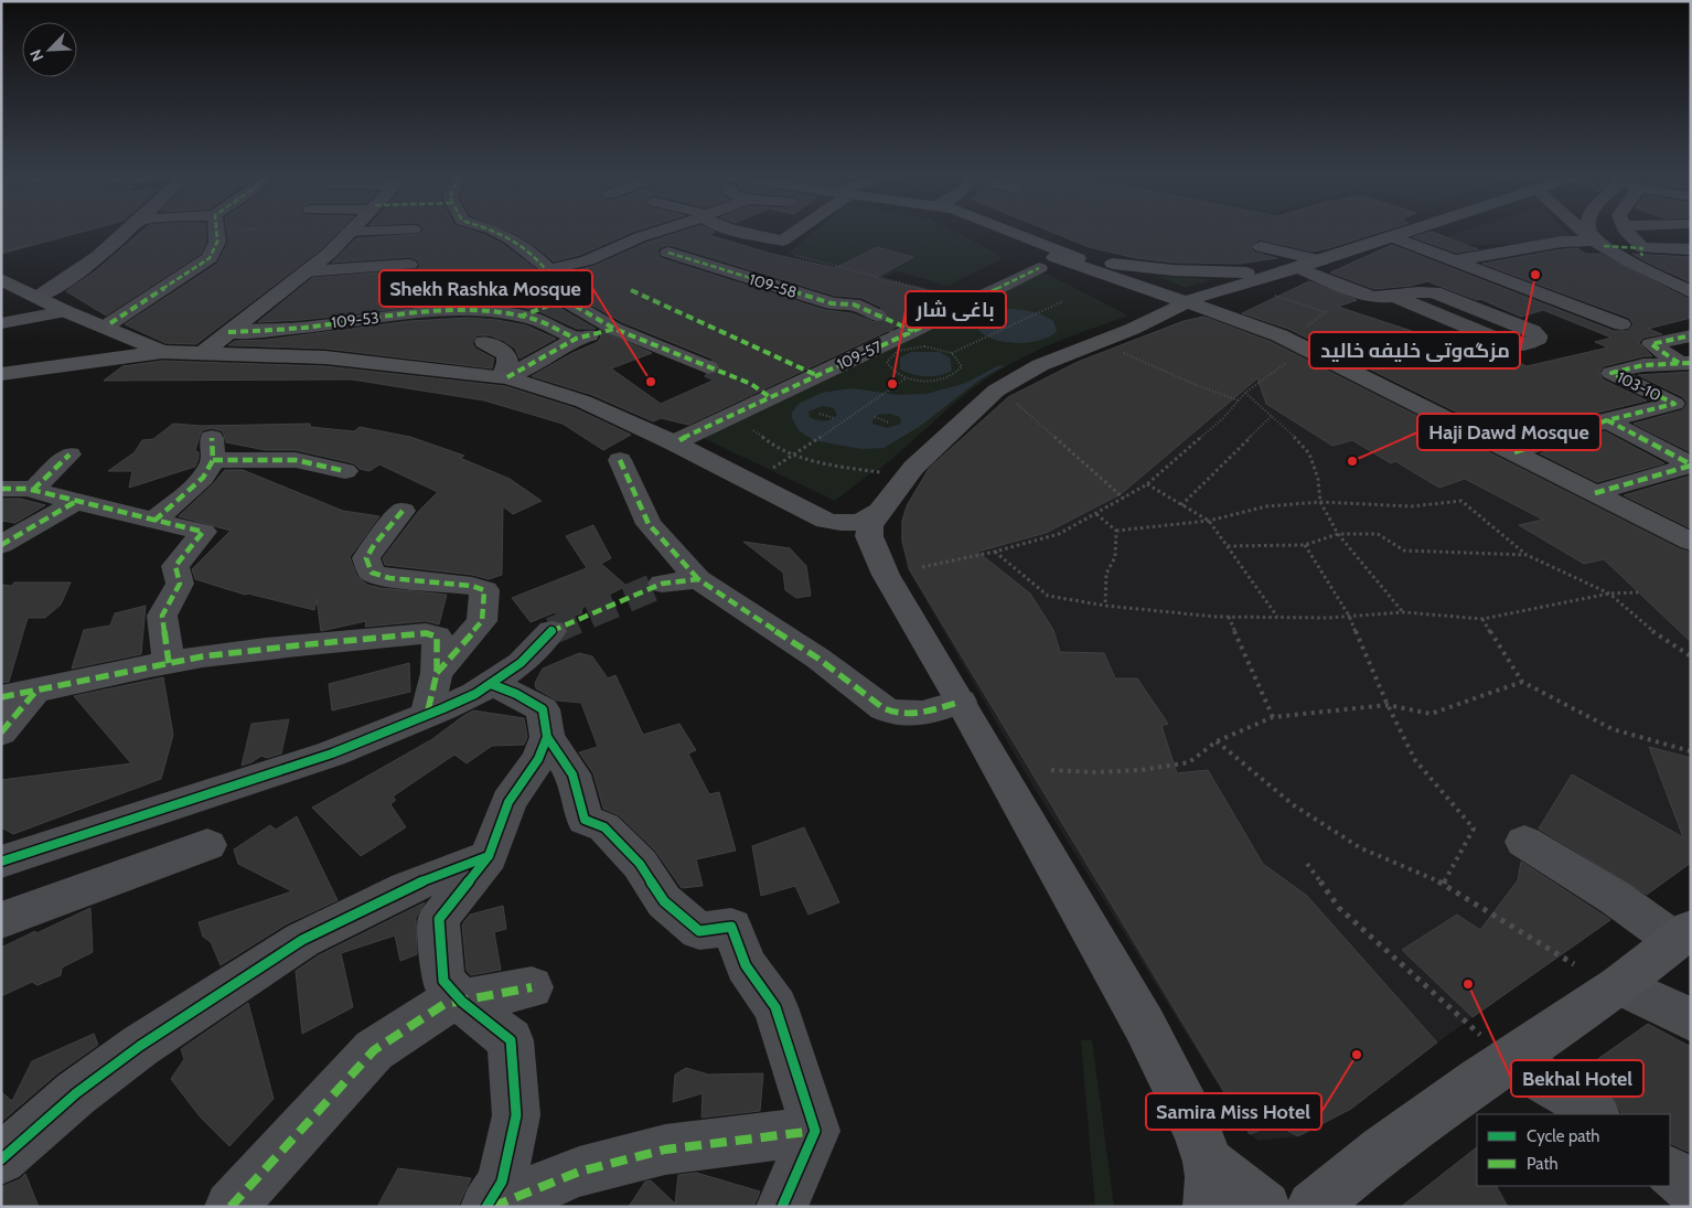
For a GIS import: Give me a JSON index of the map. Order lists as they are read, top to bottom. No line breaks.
{"streets":{"street":["109-58","109-53","109-57","103-10"]},"places":["مزگه‌وتی خلیفه‌ خالید","Shekh Rashka Mosque","باغی شار","Haji Dawd Mosque","Bekhal Hotel","Samira Miss Hotel"],"legend":["Cycle path","Path"],"north":"bottom left"}
